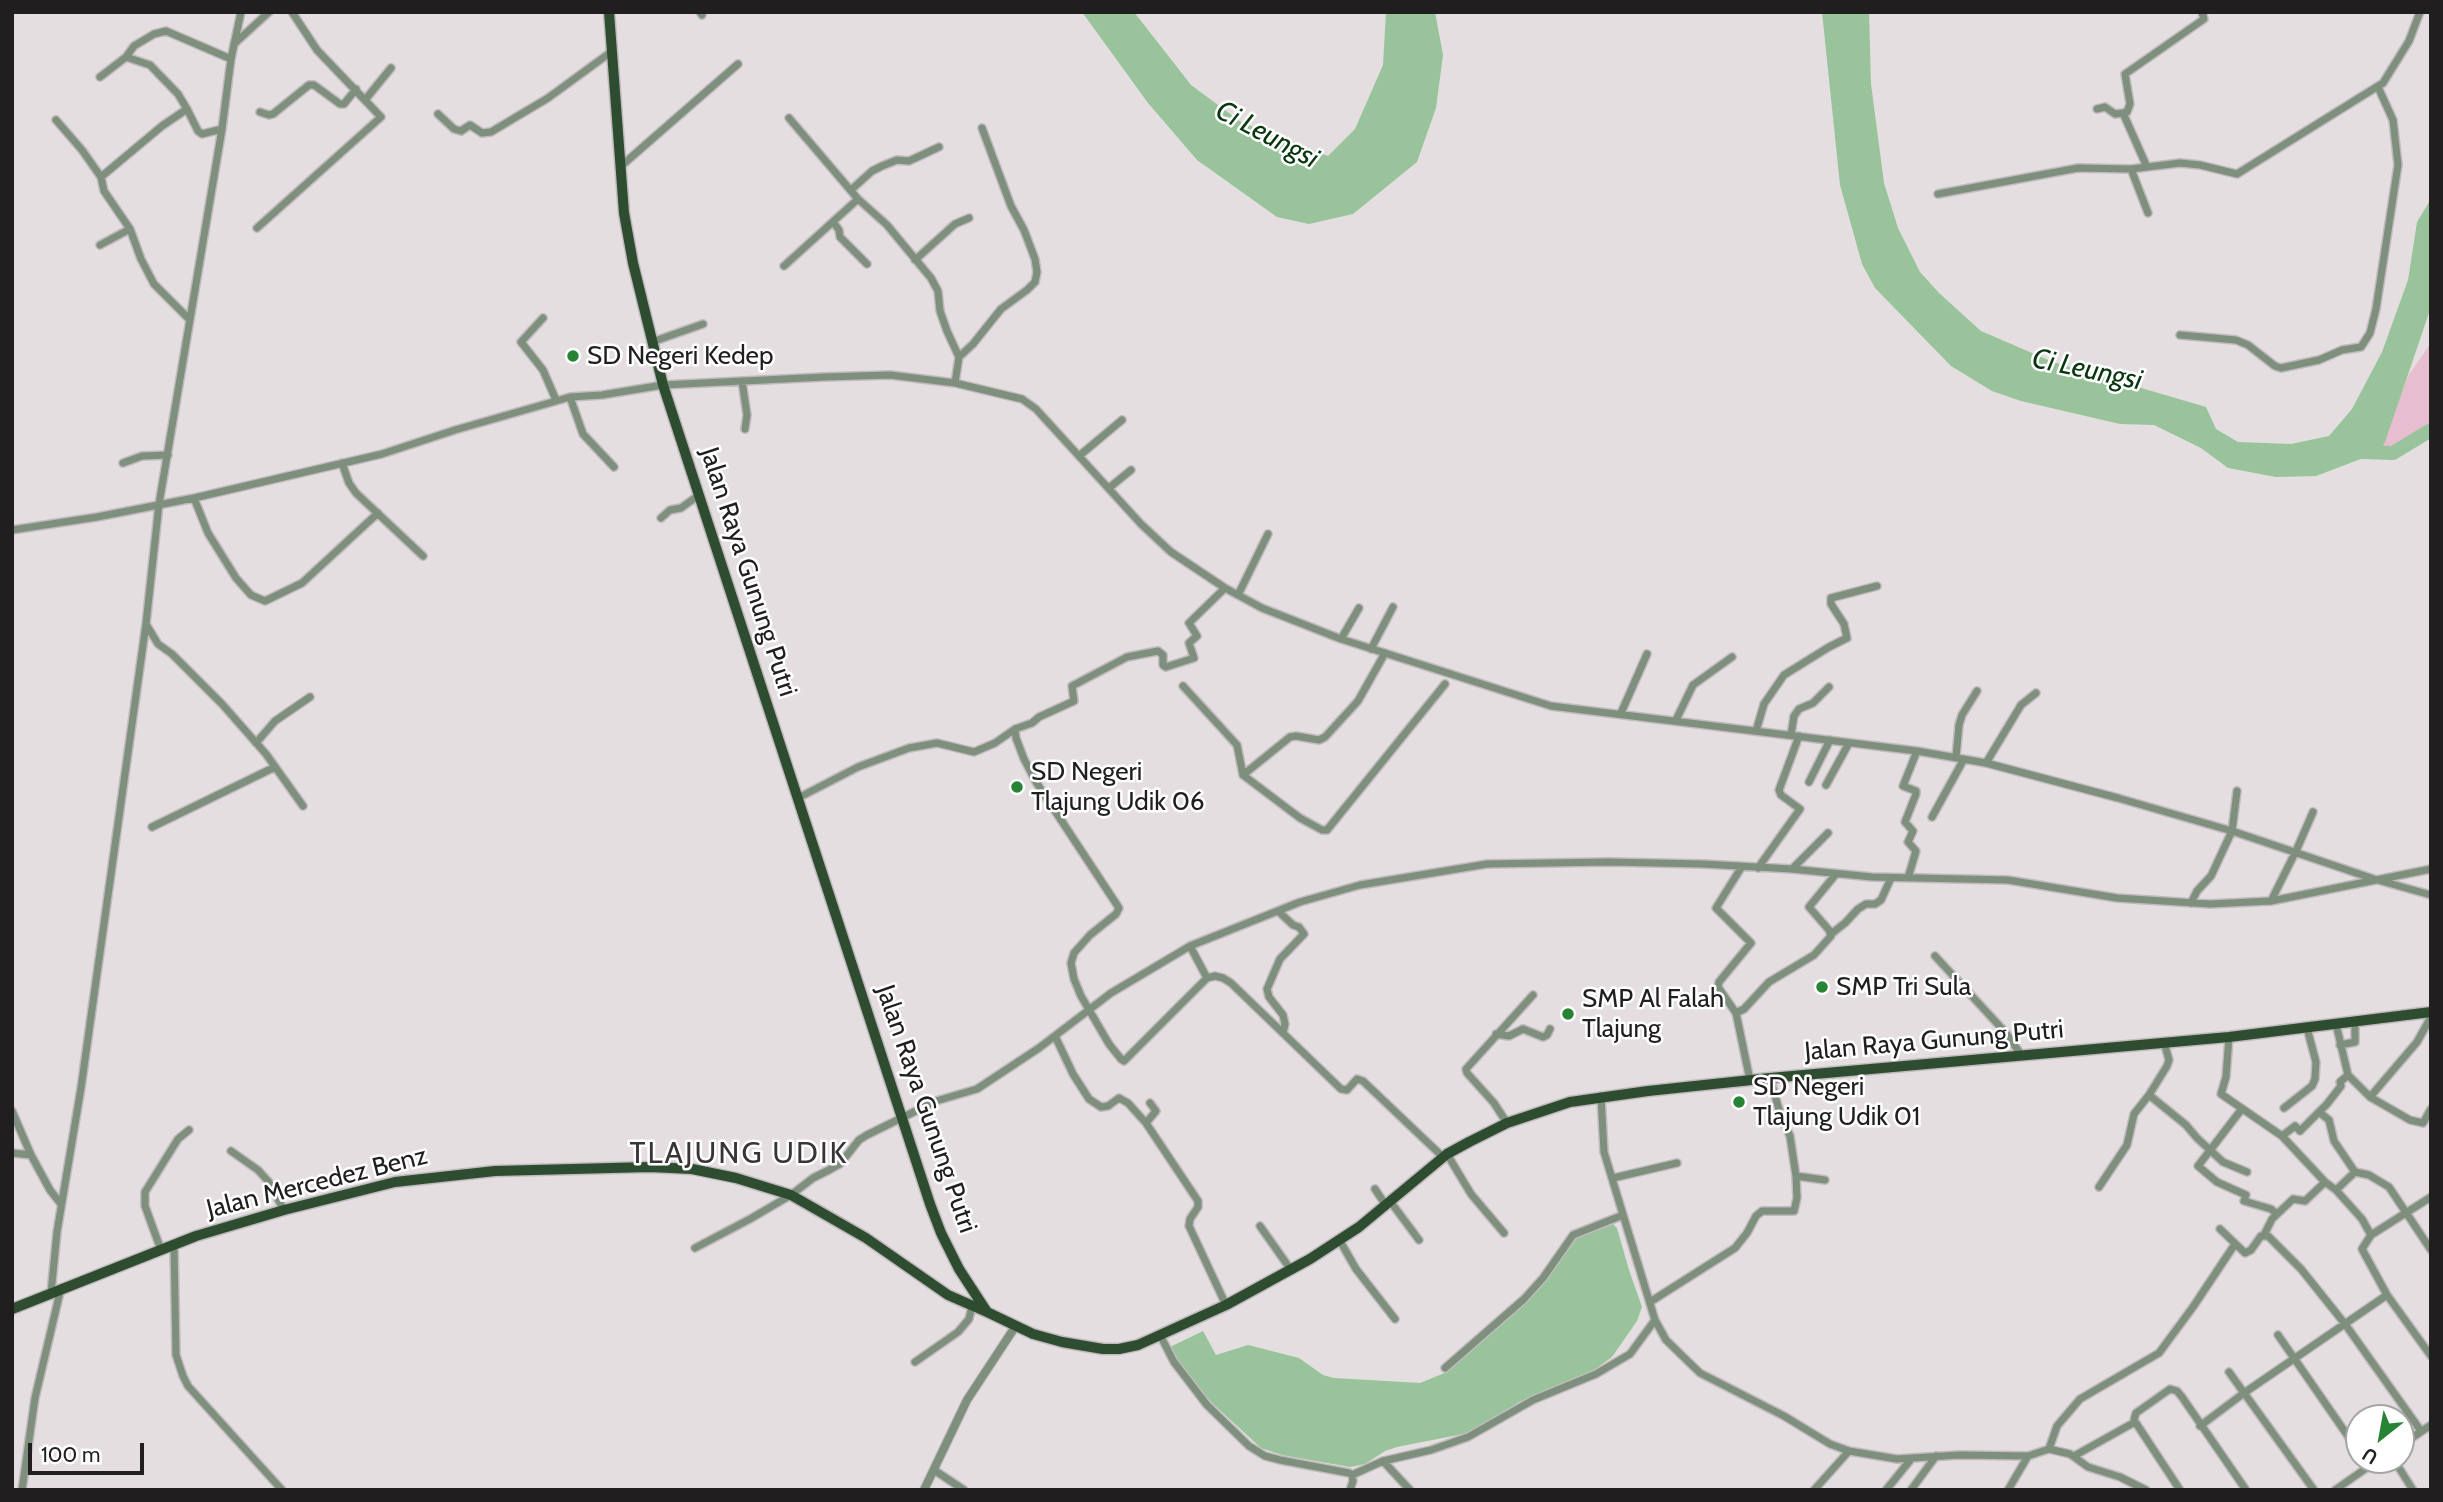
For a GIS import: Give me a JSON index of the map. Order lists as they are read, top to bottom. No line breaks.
{"streets":{"main road":["Jalan Raya Gunung Putri","Jalan Mercedez Benz"]},"crossings":[["Jalan Raya Gunung Putri","Jalan Mercedez Benz"]],"districts":["TLAJUNG UDIK"],"water":["Ci Leungsi"],"places":["SD Negeri Kedep","SD Negeri Tlajung Udik 06","SMP Tri Sula","SMP Al Falah Tlajung","SD Negeri Tlajung Udik 01"],"scale_bar":"100 m","north":"bottom left"}
